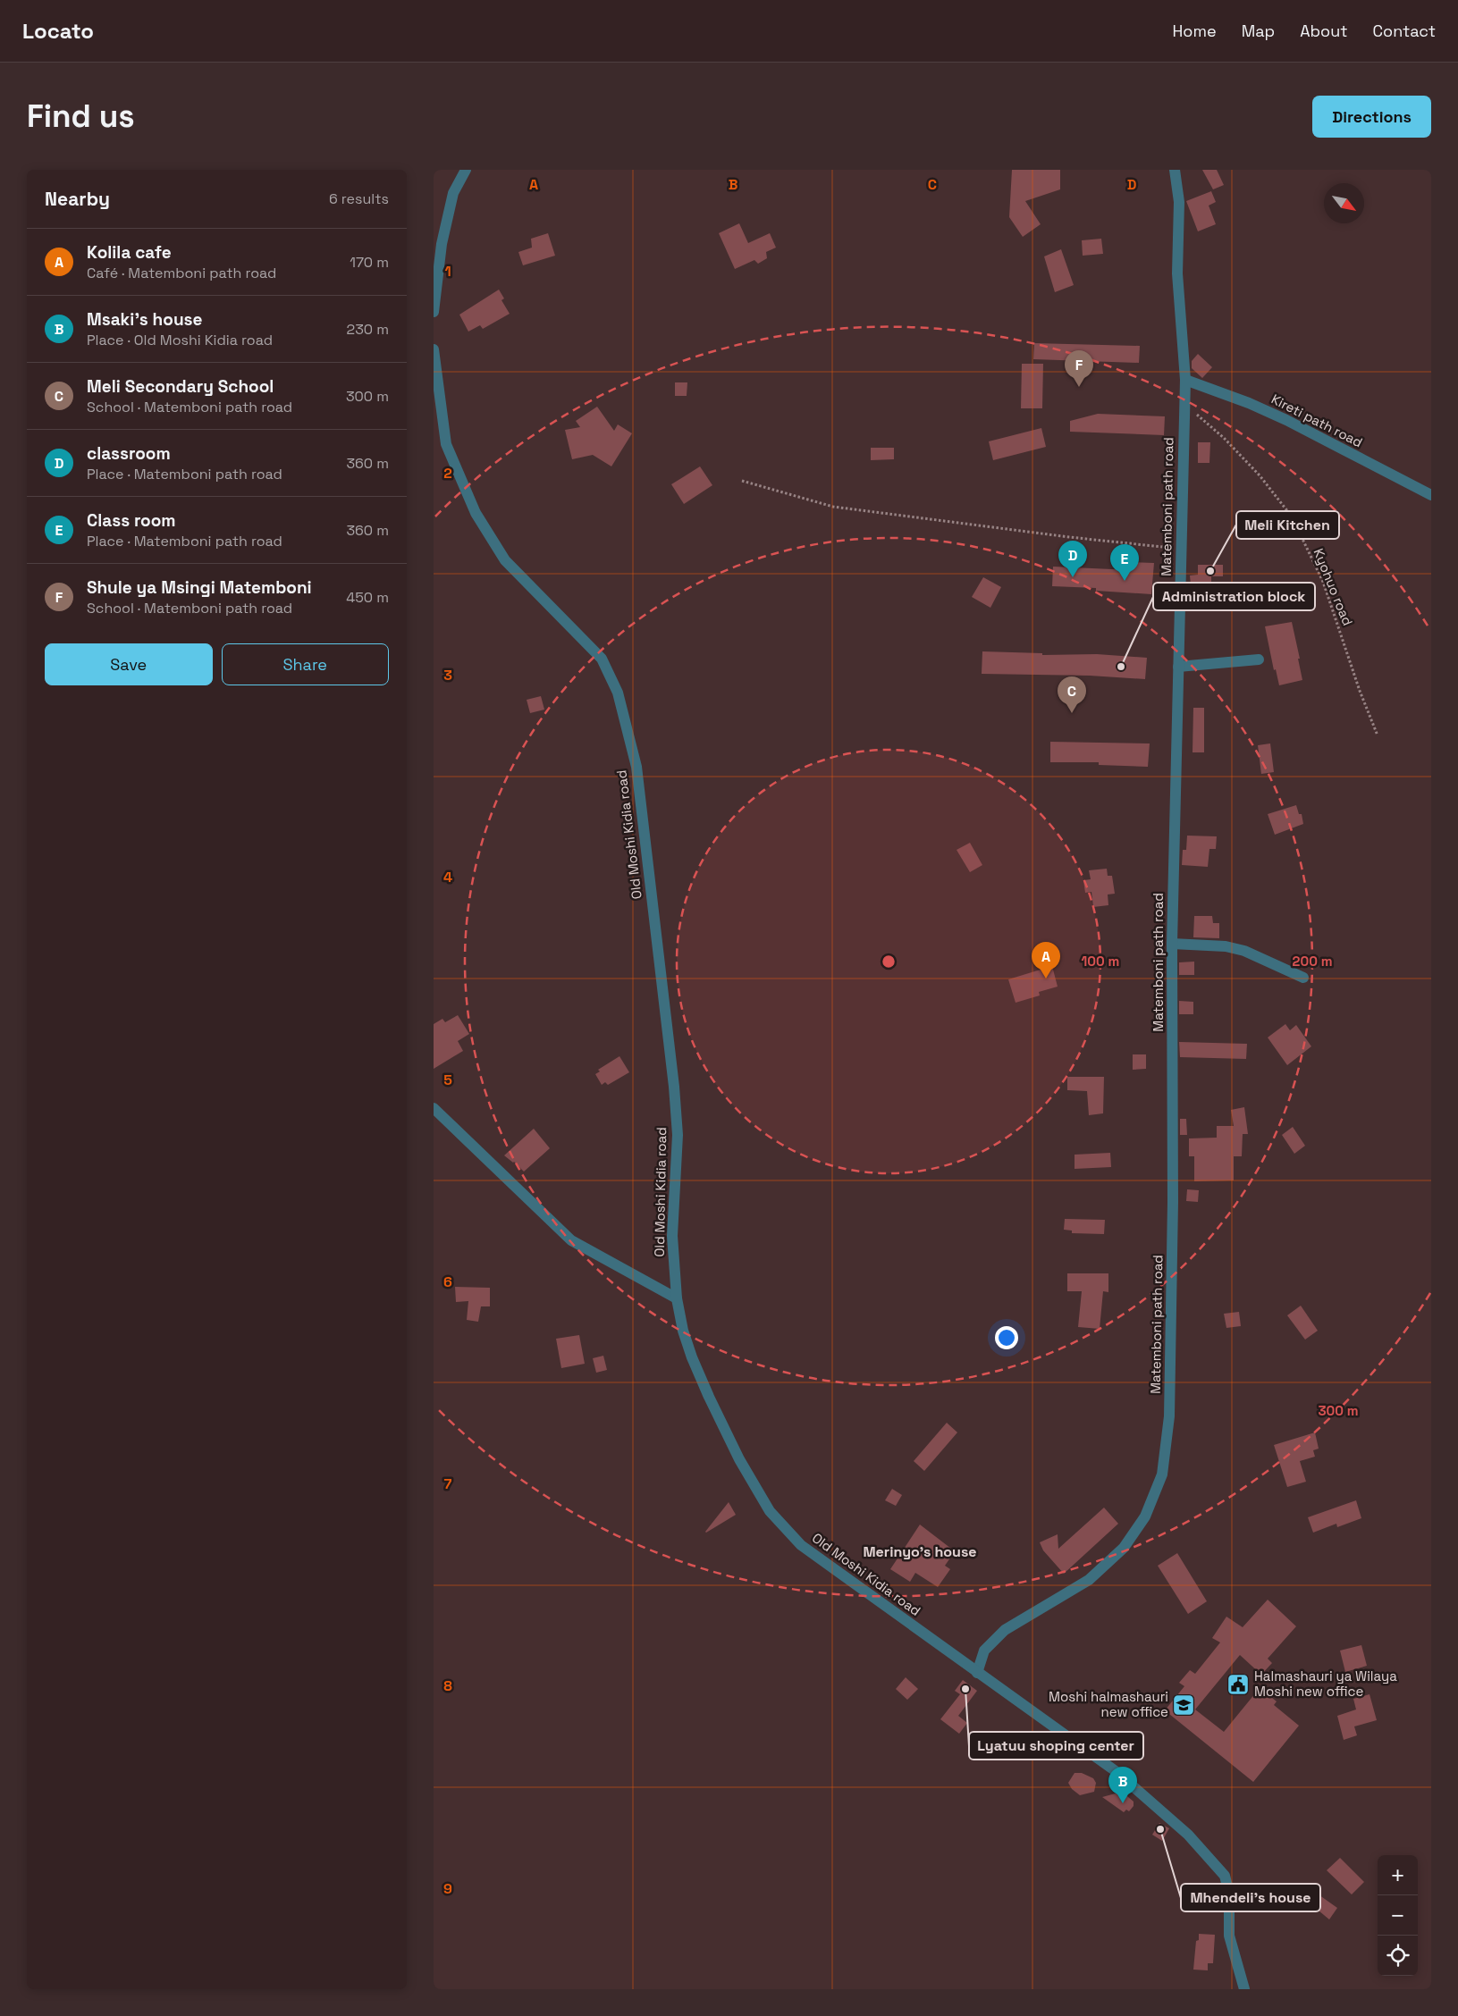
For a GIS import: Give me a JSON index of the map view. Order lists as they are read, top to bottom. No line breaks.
{"streets":{"street":["Kireti path road","Matemboni path road","Old Moshi Kidia road"],"path":["Kyohuo road"]},"crossings":[["Kireti path road","Matemboni path road"],["Matemboni path road","Kyohuo road"],["Matemboni path road","Old Moshi Kidia road"]],"districts":["Merinyo's house"],"places":{"other":["Meli Kitchen","Administration block","Lyatuu shoping center","Mhendeli's house"],"public building":["Halmashauri ya Wilaya Moshi new office"],"school or university":["Moshi halmashauri new office"]},"north":"bottom right","page":{"header":"Locato","nav":["Home","Map","About","Contact"],"buttons":["Directions",["Save","Share"]],"title":"Find us","heading":["Nearby","6 results"],"list":[{"mark":"A","name":"Kolila cafe","note":"Café · Matemboni path road","value":"170 m"},{"mark":"B","name":"Msaki's house","note":"Place · Old Moshi Kidia road","value":"230 m"},{"mark":"C","name":"Meli Secondary School","note":"School · Matemboni path road","value":"300 m"},{"mark":"D","name":"classroom","note":"Place · Matemboni path road","value":"360 m"},{"mark":"E","name":"Class room","note":"Place · Matemboni path road","value":"360 m"},{"mark":"F","name":"Shule ya Msingi Matemboni","note":"School · Matemboni path road","value":"450 m"}],"pins":["F","D","E","C","A","B"],"map_buttons":["+","−"]},"grid":{"columns":["A","B","C","D"],"rows":["1","2","3","4","5","6","7","8","9"]},"rings":["100 m","200 m","300 m"]}
